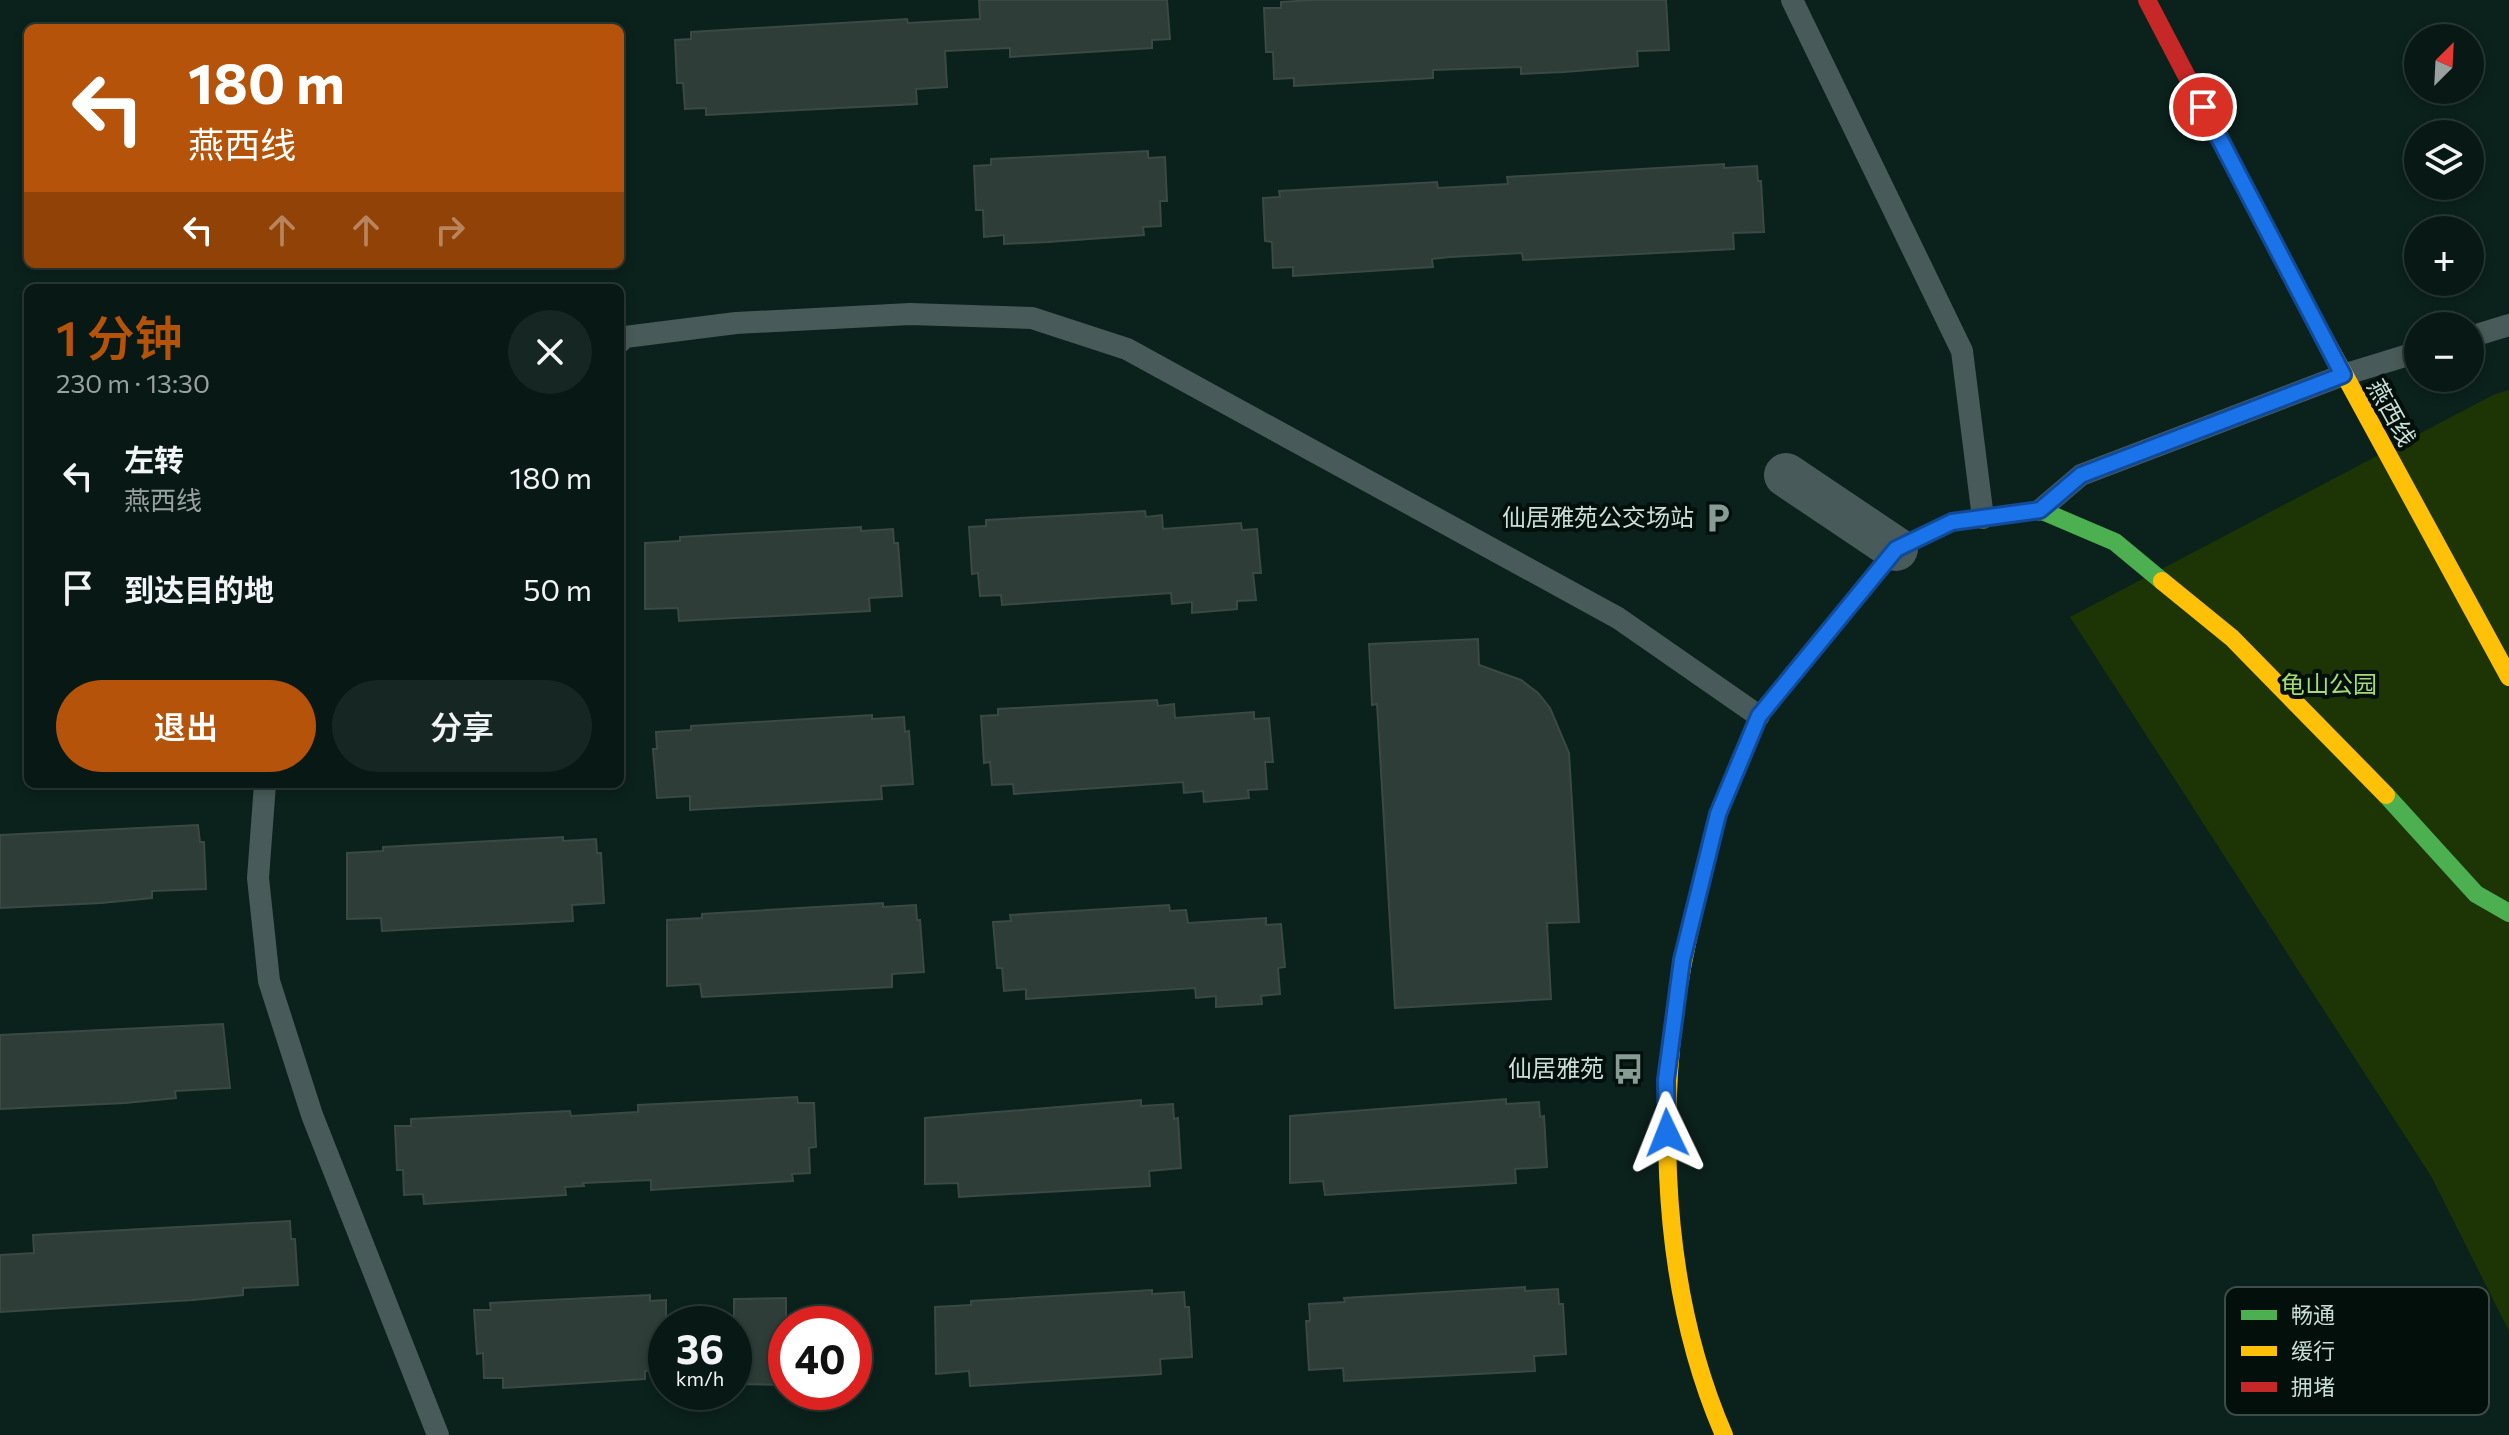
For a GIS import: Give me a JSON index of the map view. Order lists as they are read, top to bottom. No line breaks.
{"streets":{"street":["燕西线"]},"parks":["龟山公园"],"places":{"parking":["仙居雅苑公交场站"],"bus stop":["仙居雅苑"]},"legend":["畅通","缓行","拥堵"],"north":"top right","page":{"map_buttons":["+","−"],"turn":["180 m","燕西线"],"heading":["1 分钟","230 m · 13:30"],"list":[{"name":"左转","note":"燕西线","value":"180 m"},{"name":"到达目的地","value":"50 m"}],"buttons":["退出","分享"],"speed":"36 km/h","limit":"40"}}
